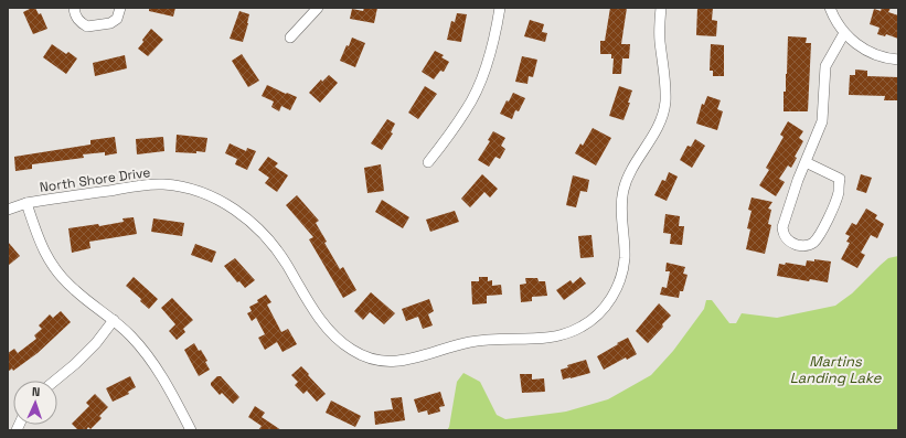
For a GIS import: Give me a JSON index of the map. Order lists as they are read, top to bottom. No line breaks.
{"streets":{"street":["North Shore Drive"]},"water":["Martins Landing Lake"],"north":"top"}
